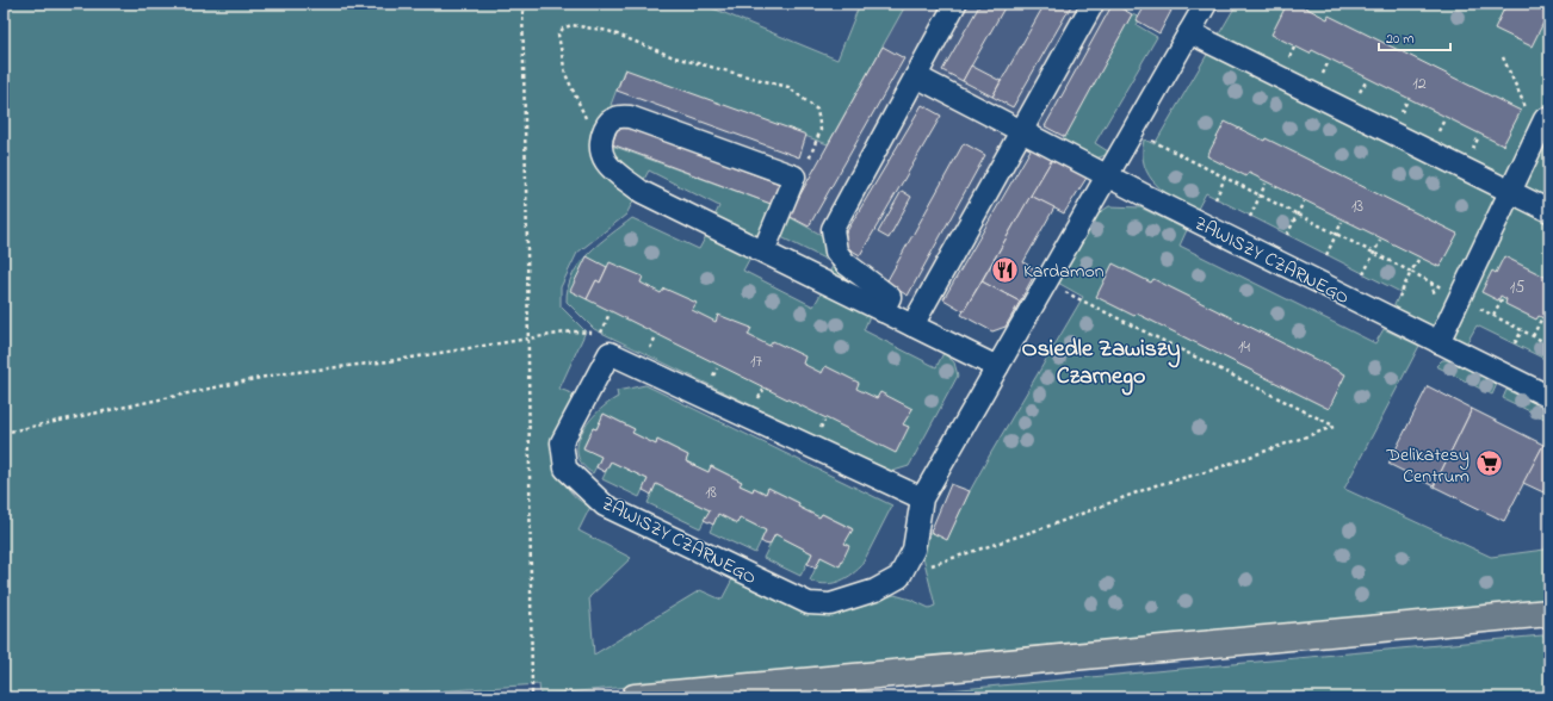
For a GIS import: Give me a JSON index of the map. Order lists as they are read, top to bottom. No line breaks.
{"streets":{"street":["ZAWISZY CZARNEGO"]},"districts":["Osiedle Zawiszy Czarnego"],"places":{"restaurant":["Kardamon"],"supermarket":["Delikatesy Centrum"]},"house_numbers":["12","13","15","14","17","18"],"scale_bar":"20 m"}
